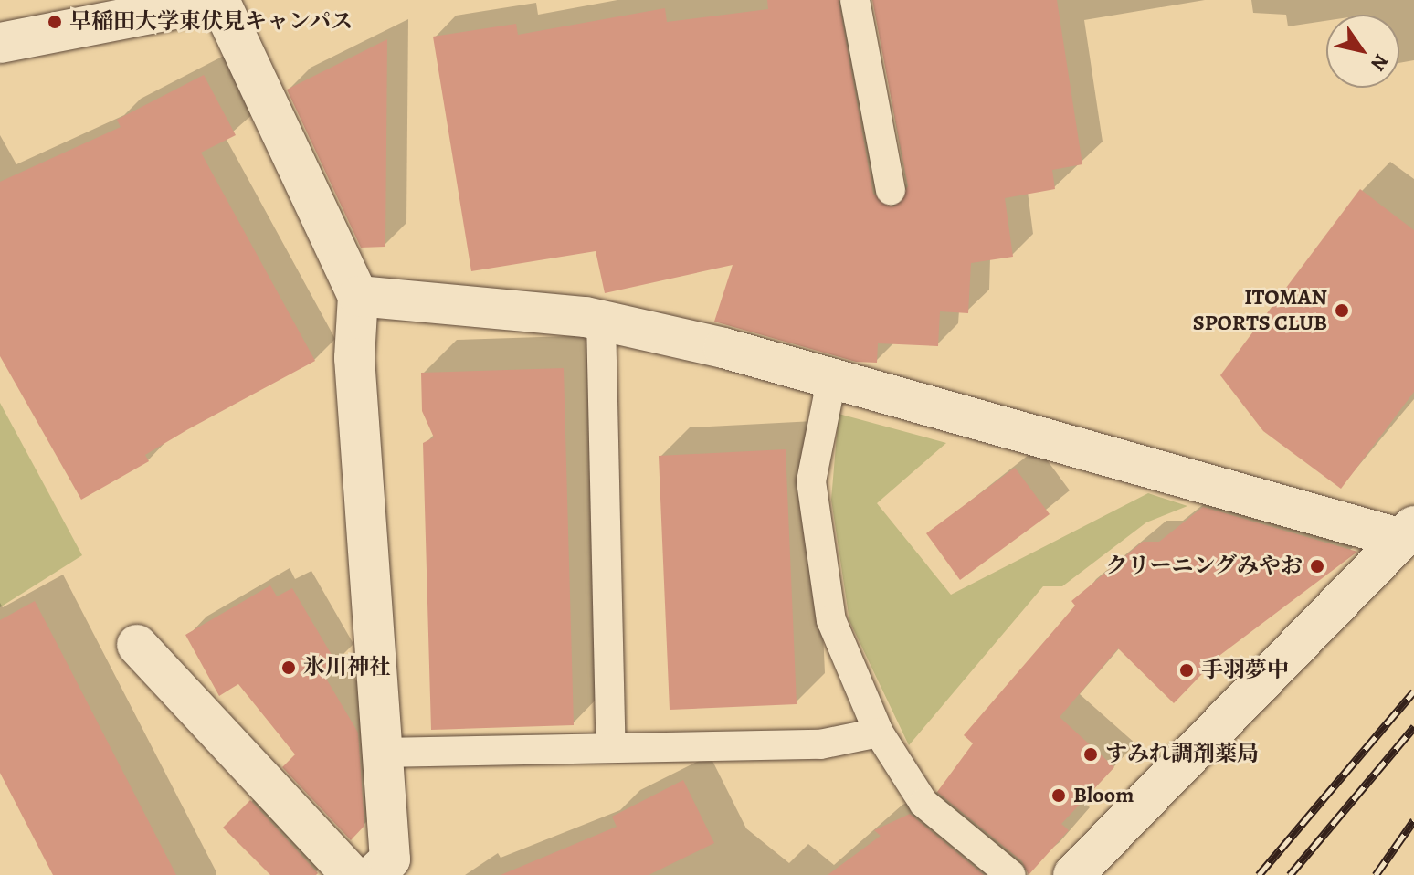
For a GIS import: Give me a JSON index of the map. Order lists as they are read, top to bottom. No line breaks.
{"places":["早稲田大学東伏見キャンパス","ITOMAN SPORTS CLUB","クリーニングみやお","氷川神社","手羽夢中","すみれ調剤薬局","Bloom"],"north":"bottom right"}
